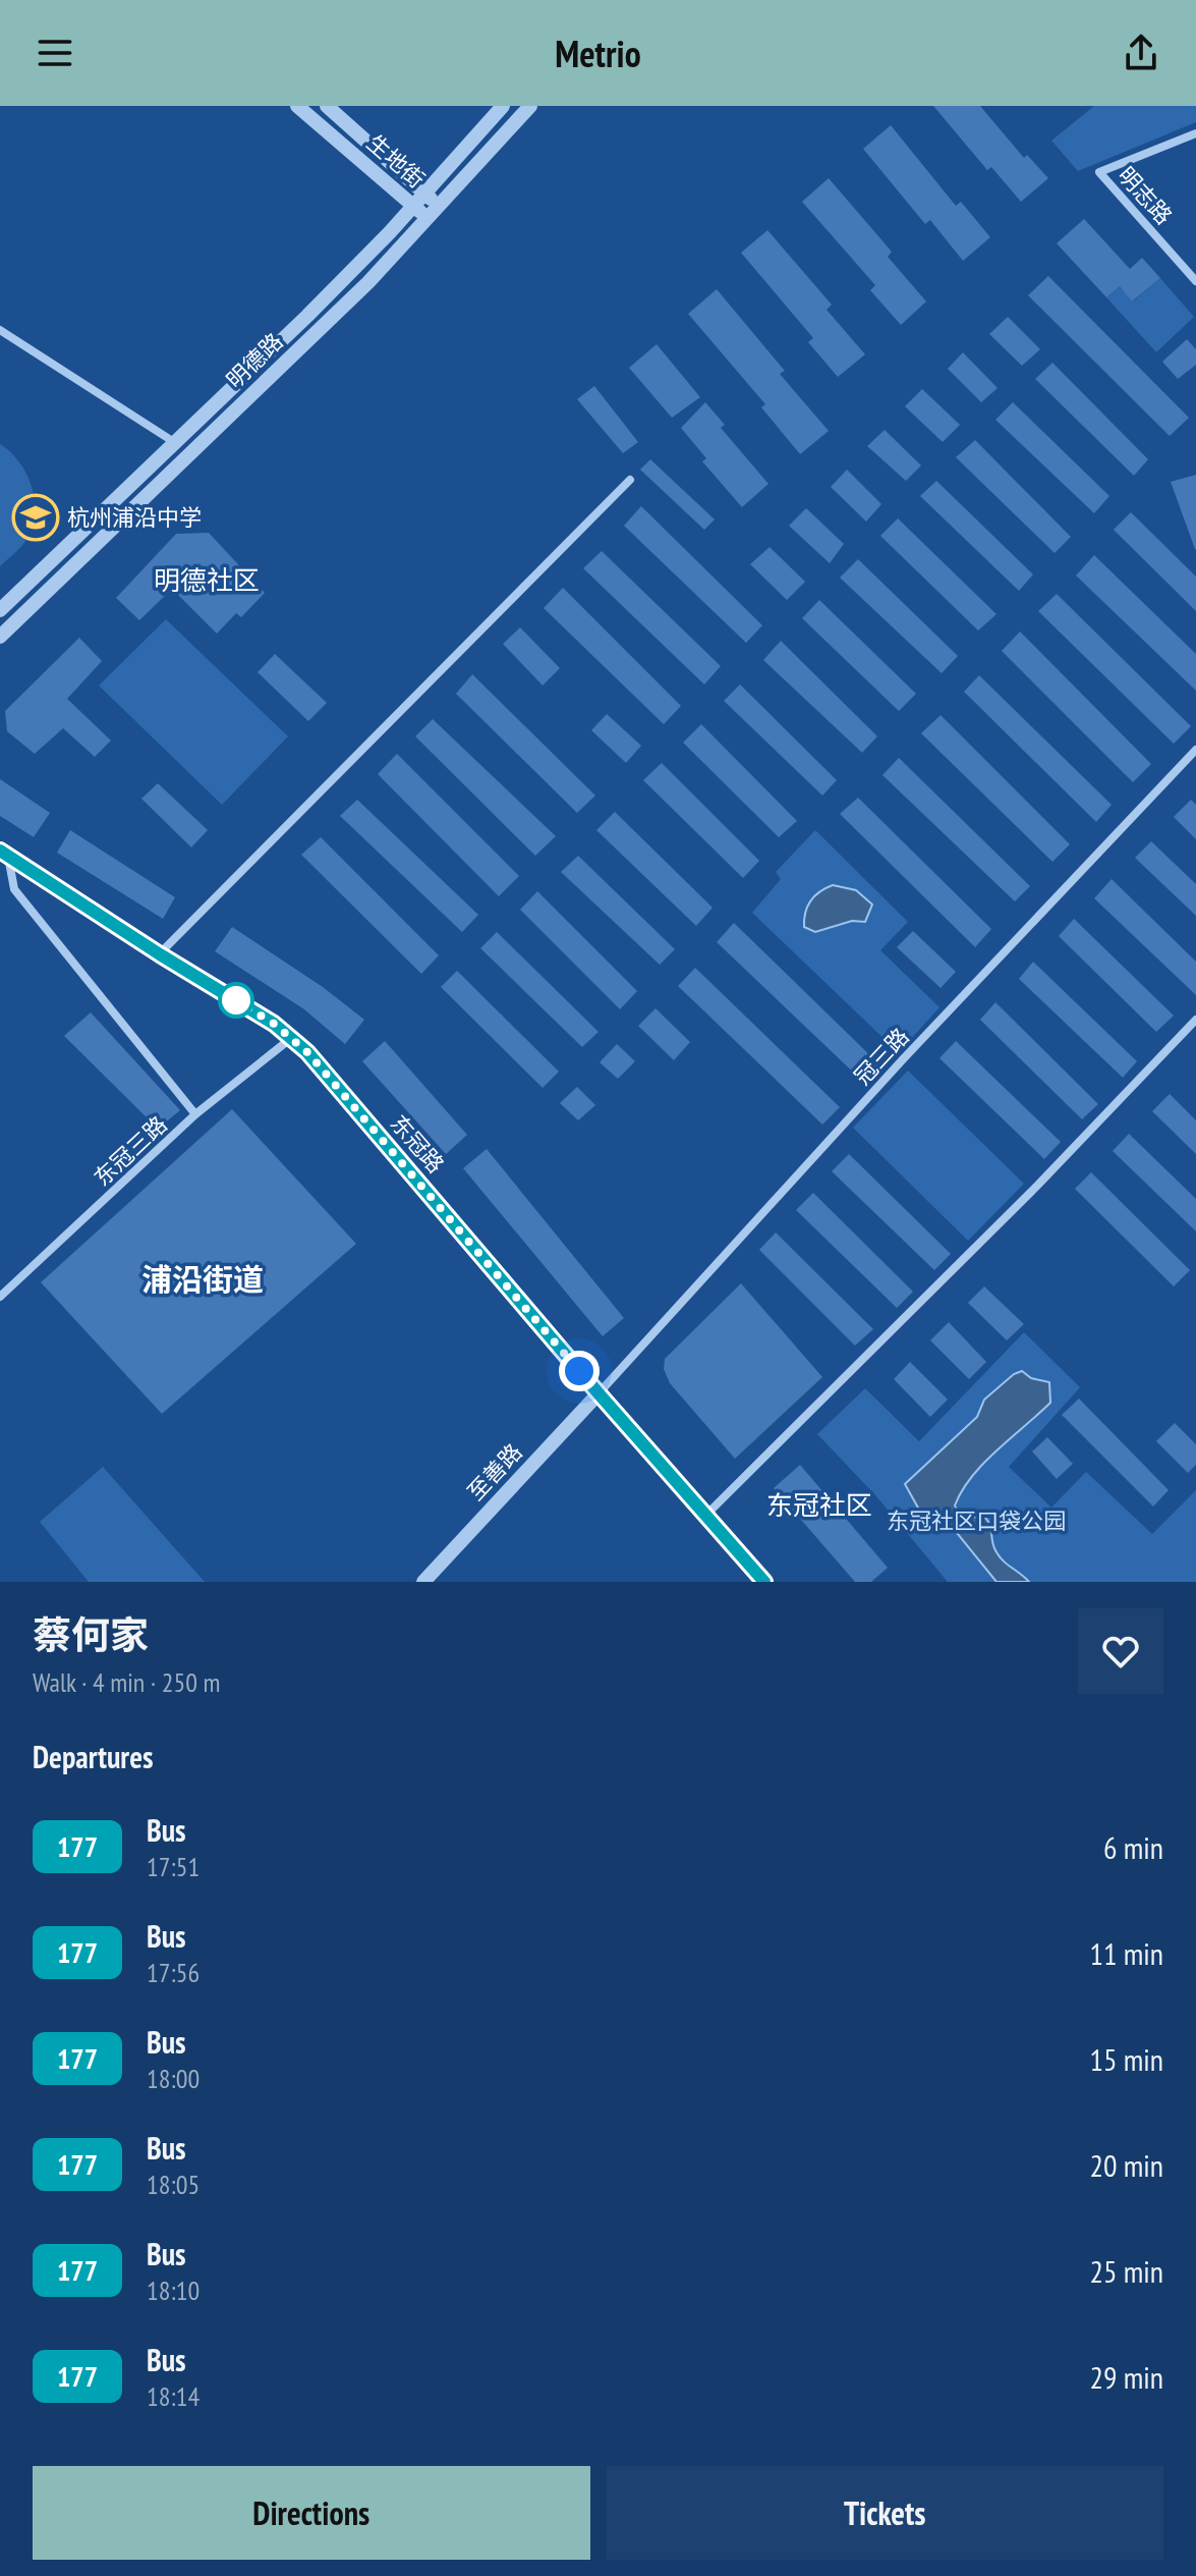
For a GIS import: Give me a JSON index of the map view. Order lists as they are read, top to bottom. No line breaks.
{"streets":{"main road":["东冠路"],"street":["生地街","明志路","明德路","冠三路","东冠三路","至善路"]},"crossings":[["生地街","明德路"],["冠三路","东冠路"],["冠三路","至善路"],["东冠路","东冠三路"],["东冠路","至善路"]],"districts":["明德社区","浦沿街道","东冠社区"],"parks":["东冠社区口袋公园"],"places":{"school or university":["杭州浦沿中学"]},"lines":["bus line 177"],"page":{"header":"Metrio","heading":[["蔡何家","Walk · 4 min · 250 m"],"Departures"],"list":[{"mark":"177","name":"Bus","note":"17:51","value":"6 min"},{"mark":"177","name":"Bus","note":"17:56","value":"11 min"},{"mark":"177","name":"Bus","note":"18:00","value":"15 min"},{"mark":"177","name":"Bus","note":"18:05","value":"20 min"},{"mark":"177","name":"Bus","note":"18:10","value":"25 min"},{"mark":"177","name":"Bus","note":"18:14","value":"29 min"}],"buttons":["Directions","Tickets"]}}
